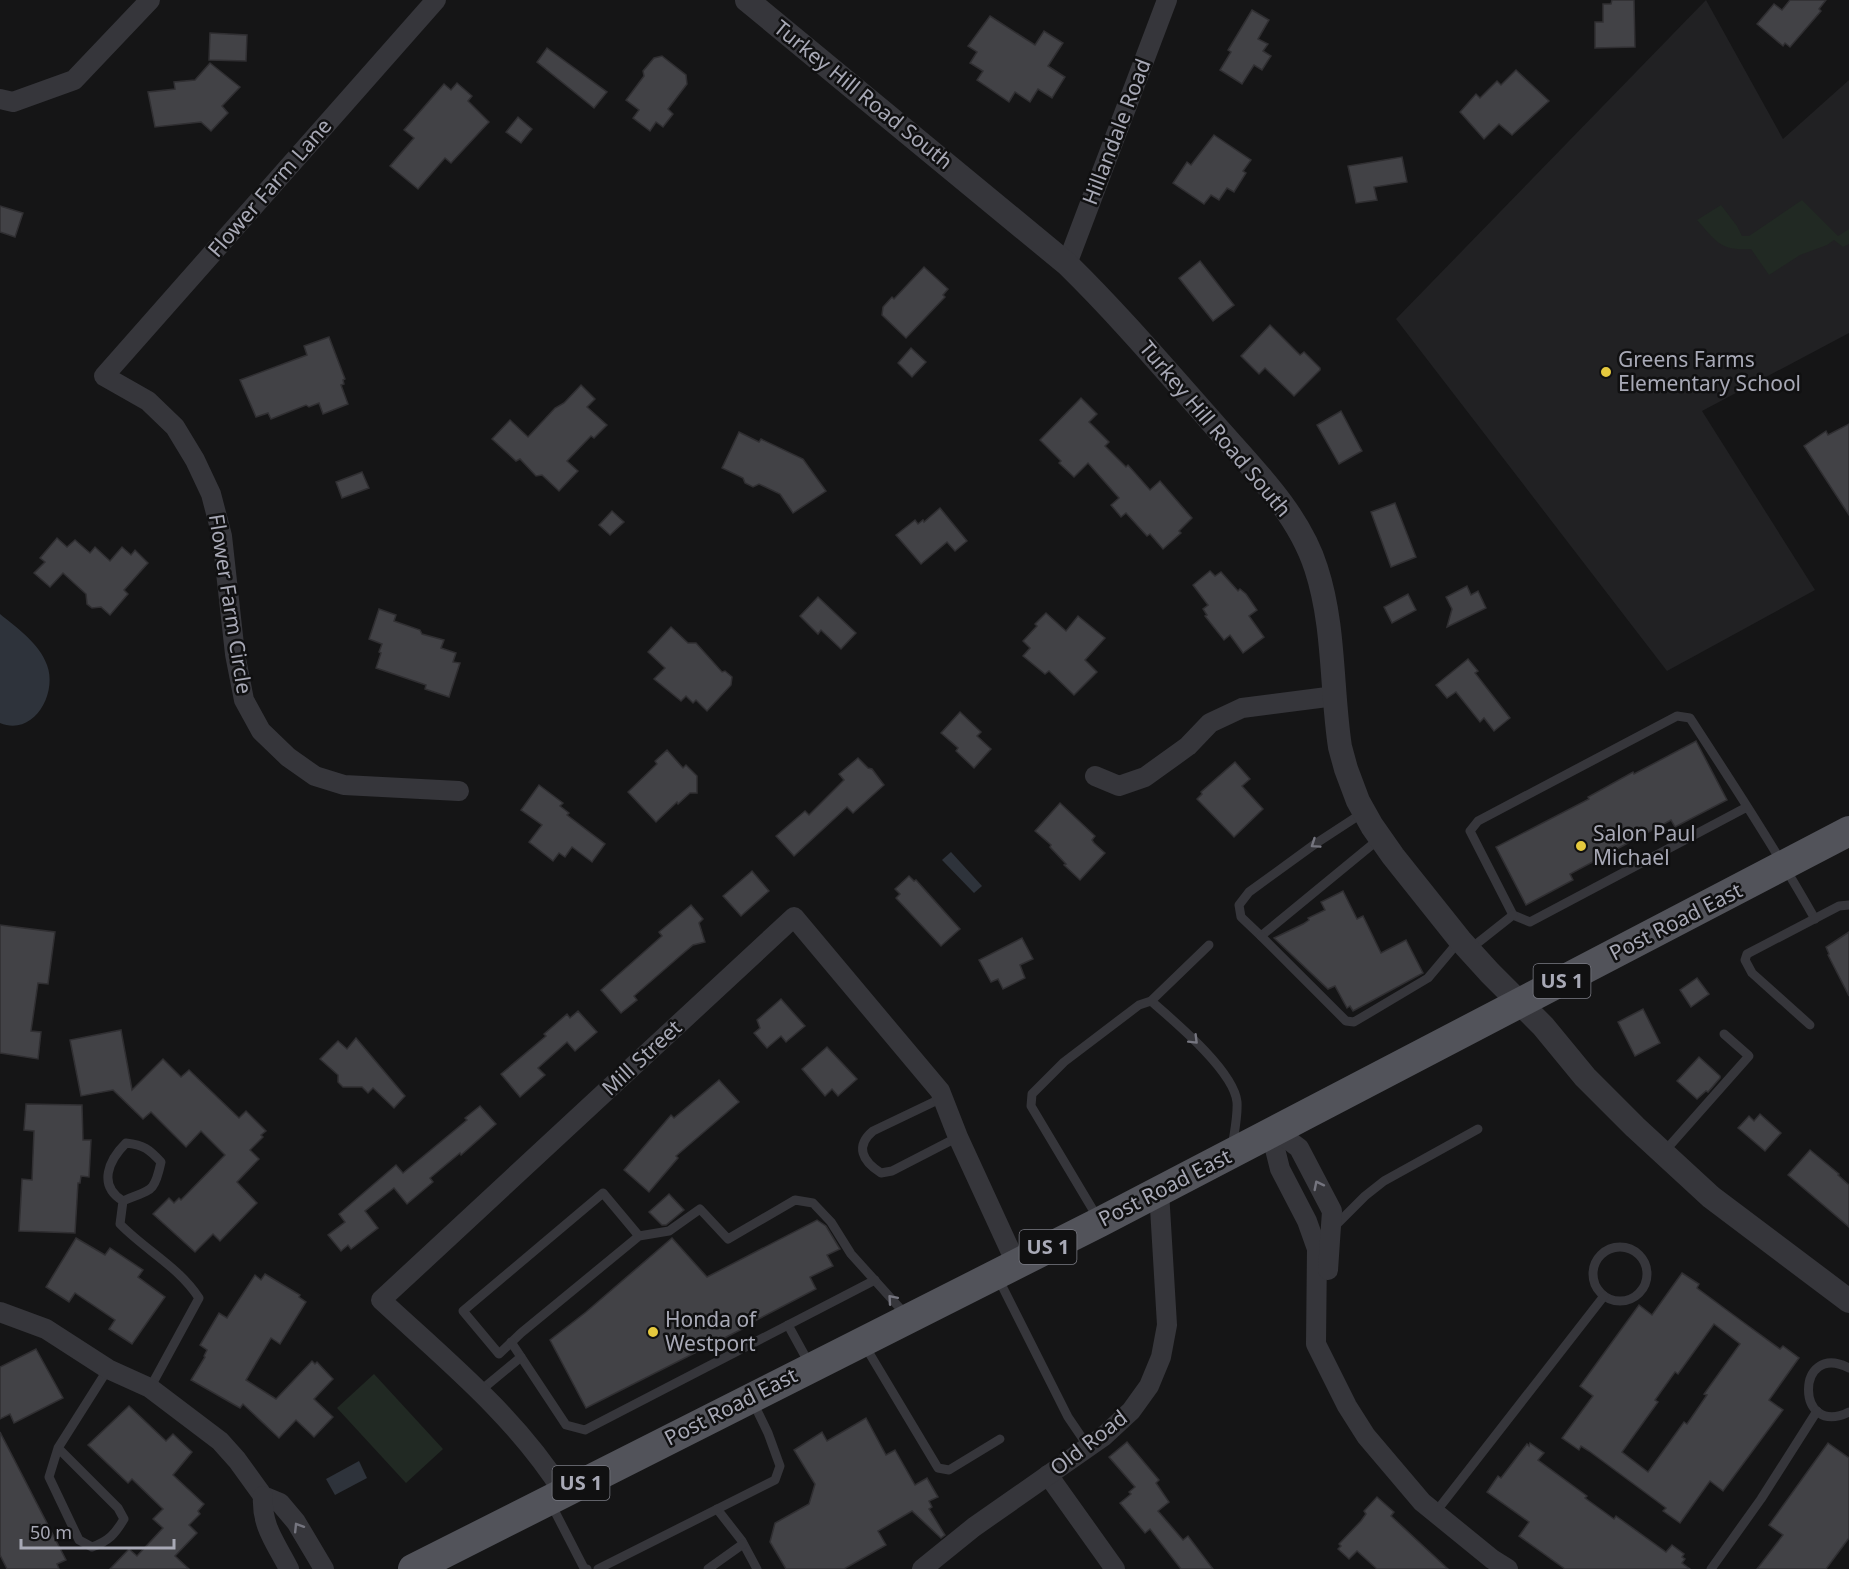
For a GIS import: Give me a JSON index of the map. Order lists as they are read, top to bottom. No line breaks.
{"streets":{"main road":["Post Road East","US 1"],"street":["Turkey Hill Road South","Hillandale Road","Flower Farm Lane","Flower Farm Circle","Mill Street","Old Road"]},"crossings":[["Turkey Hill Road South","Hillandale Road"],["Turkey Hill Road South","Post Road East"],["Flower Farm Lane","Flower Farm Circle"],["Post Road East","Mill Street"],["Post Road East","Old Road"]],"places":["Greens Farms Elementary School","Salon Paul Michael","Honda of Westport"],"scale_bar":"50 m"}
